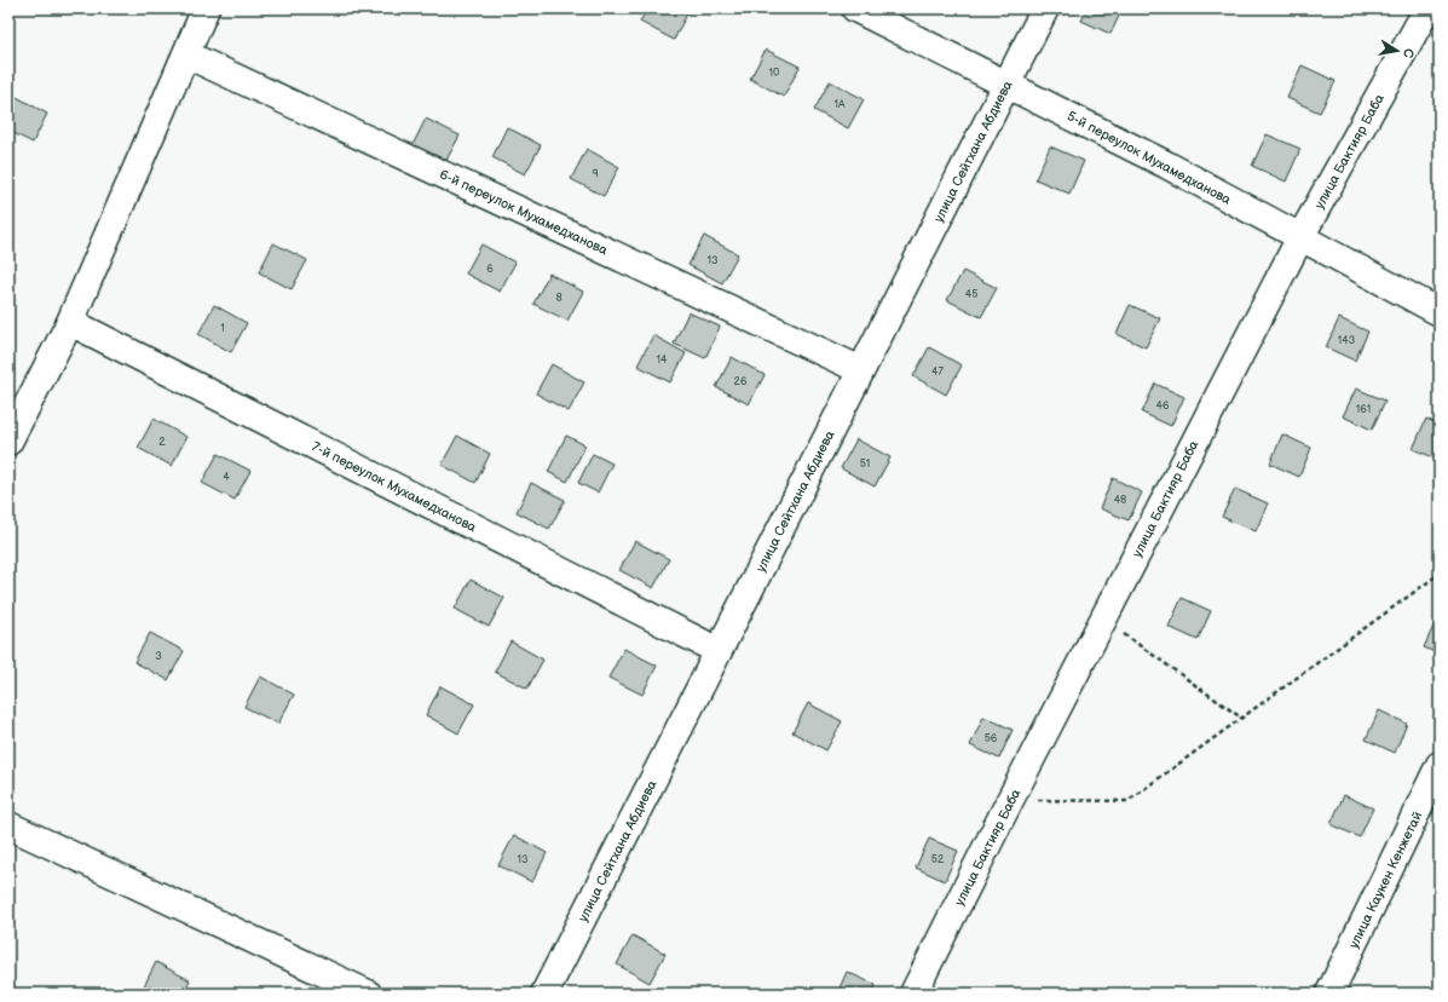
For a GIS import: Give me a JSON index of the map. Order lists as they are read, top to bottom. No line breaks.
{"streets":{"street":["улица Сейтхана Абдиева","улица Бактияр Баба","5-й переулок Мухамедханова","6-й переулок Мухамедханова","7-й переулок Мухамедханова","улица Каукен Кенжетай"]},"crossings":[["улица Сейтхана Абдиева","5-й переулок Мухамедханова"],["улица Сейтхана Абдиева","6-й переулок Мухамедханова"],["улица Сейтхана Абдиева","7-й переулок Мухамедханова"],["улица Бактияр Баба","5-й переулок Мухамедханова"]],"house_numbers":["10","1А","9","13","6","45","8","1","143","14","47","26","46","161","2","51","4","48","3","56","13","52"],"north":"right"}
